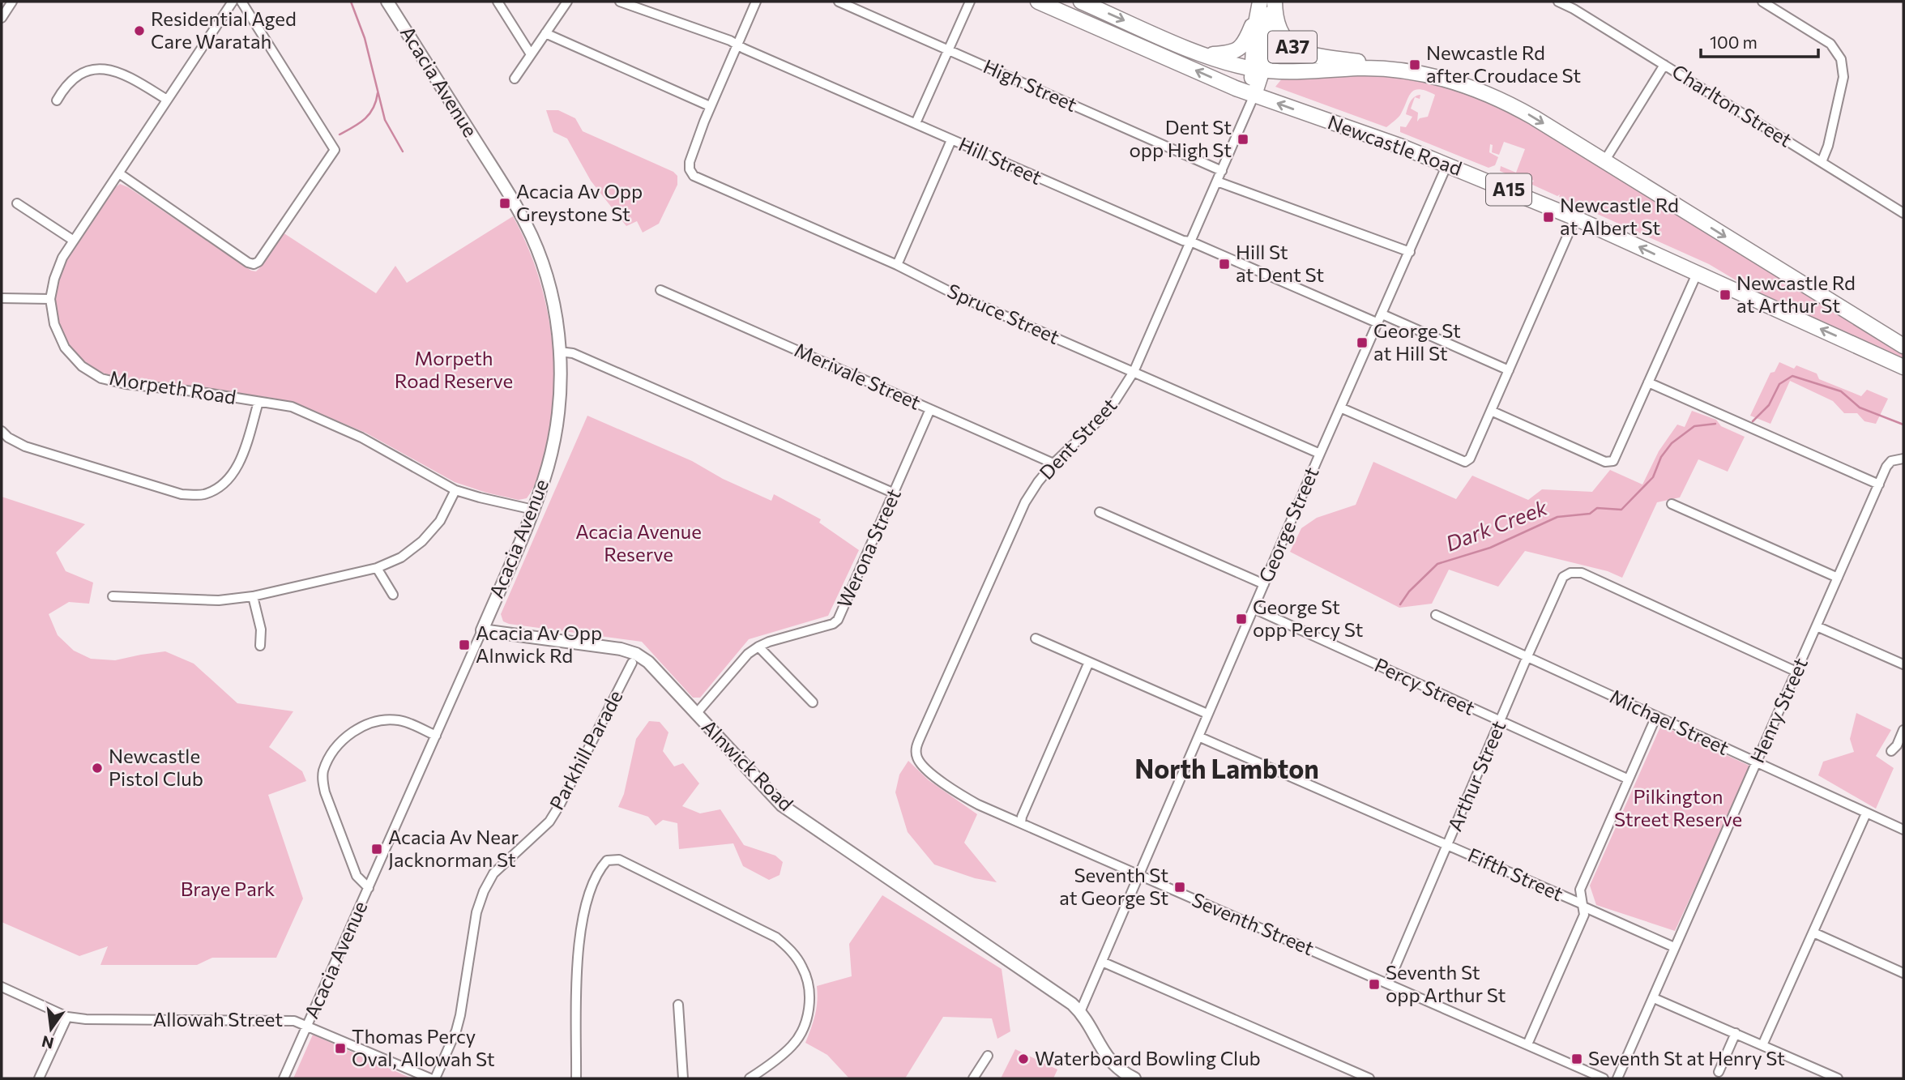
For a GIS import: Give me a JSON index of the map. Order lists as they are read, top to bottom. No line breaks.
{"streets":{"highway":["A37","Newcastle Road","A15"],"street":["Acacia Avenue","High Street","Charlton Street","Hill Street","Spruce Street","Merivale Street","Morpeth Road","Dent Street","George Street","Werona Street","Percy Street","Henry Street","Michael Street","Parkhill Parade","Alnwick Road","Arthur Street","Fifth Street","Seventh Street","Allowah Street"]},"crossings":[["A37","Newcastle Road"],["A37","Dent Street"],["Acacia Avenue","Morpeth Road"],["Acacia Avenue","Alnwick Road"],["Acacia Avenue","Allowah Street"],["High Street","Dent Street"],["Newcastle Road","Dent Street"],["Newcastle Road","George Street"],["Hill Street","Dent Street"],["Hill Street","George Street"],["Spruce Street","Dent Street"],["Spruce Street","George Street"],["Merivale Street","Dent Street"],["Merivale Street","Werona Street"],["Dent Street","Seventh Street"],["George Street","Percy Street"],["George Street","Alnwick Road"],["George Street","Fifth Street"],["George Street","Seventh Street"],["Werona Street","Alnwick Road"],["Percy Street","Arthur Street"],["Henry Street","Michael Street"],["Henry Street","Arthur Street"],["Henry Street","Fifth Street"],["Michael Street","Arthur Street"],["Arthur Street","Fifth Street"],["Arthur Street","Seventh Street"]],"districts":["North Lambton"],"water":["Dark Creek"],"parks":["Morpeth Road Reserve","Acacia Avenue Reserve","Pilkington Street Reserve","Braye Park"],"places":{"other":["Residential Aged Care Waratah","Newcastle Pistol Club","Waterboard Bowling Club"],"transit":["Newcastle Rd after Croudace St","Dent St opp High St","Acacia Av Opp Greystone St","Newcastle Rd at Albert St","Hill St at Dent St","Newcastle Rd at Arthur St","George St at Hill St","George St opp Percy St","Acacia Av Opp Alnwick Rd","Acacia Av Near Jacknorman St","Seventh St at George St","Seventh St opp Arthur St","Thomas Percy Oval, Allowah St","Seventh St at Henry St"]},"scale_bar":"100 m","north":"bottom"}
